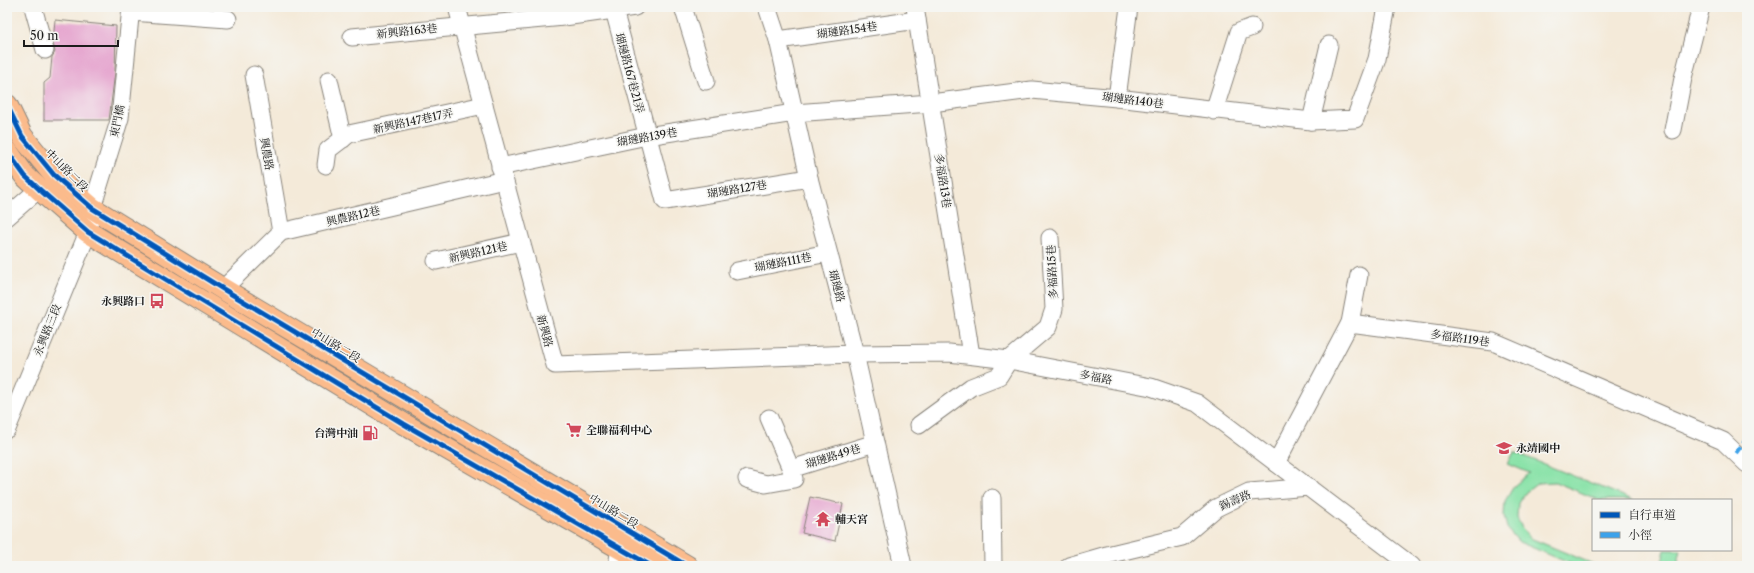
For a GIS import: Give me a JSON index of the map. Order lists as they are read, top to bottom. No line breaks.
{"streets":{"main road":["中山路二段"],"street":["瑚璉路154巷","新興路163巷","瑚璉路167巷21弄","瑚璉路140巷","東門橋","新興路147巷17弄","瑚璉路139巷","興農路","多福路13巷","瑚璉路127巷","興農路12巷","新興路121巷","瑚璉路111巷","多福路15巷","瑚璉路","永興路三段","新興路","多福路119巷","多福路","瑚璉路49巷","錫壽路"]},"crossings":[["瑚璉路154巷","多福路13巷"],["瑚璉路154巷","瑚璉路"],["新興路163巷","瑚璉路167巷21弄"],["新興路163巷","新興路"],["瑚璉路167巷21弄","瑚璉路139巷"],["瑚璉路167巷21弄","瑚璉路127巷"],["瑚璉路140巷","瑚璉路139巷"],["瑚璉路140巷","多福路13巷"],["瑚璉路140巷","瑚璉路"],["東門橋","中山路二段"],["東門橋","永興路三段"],["新興路147巷17弄","新興路"],["瑚璉路139巷","興農路12巷"],["瑚璉路139巷","瑚璉路"],["瑚璉路139巷","新興路"],["興農路","興農路12巷"],["中山路二段","永興路三段"],["多福路13巷","多福路"],["瑚璉路127巷","瑚璉路"],["興農路12巷","新興路"],["新興路121巷","新興路"],["瑚璉路111巷","瑚璉路"],["多福路15巷","多福路"],["瑚璉路","新興路"],["瑚璉路","多福路"],["瑚璉路","瑚璉路49巷"],["新興路","多福路"],["多福路","錫壽路"]],"places":{"bus stop":["永興路口"],"supermarket":["全聯福利中心"],"fuel station":["台灣中油"],"school or university":["永靖國中"],"temple":["輔天宮"]},"legend":["自行車道","小徑"],"scale_bar":"50 m"}
